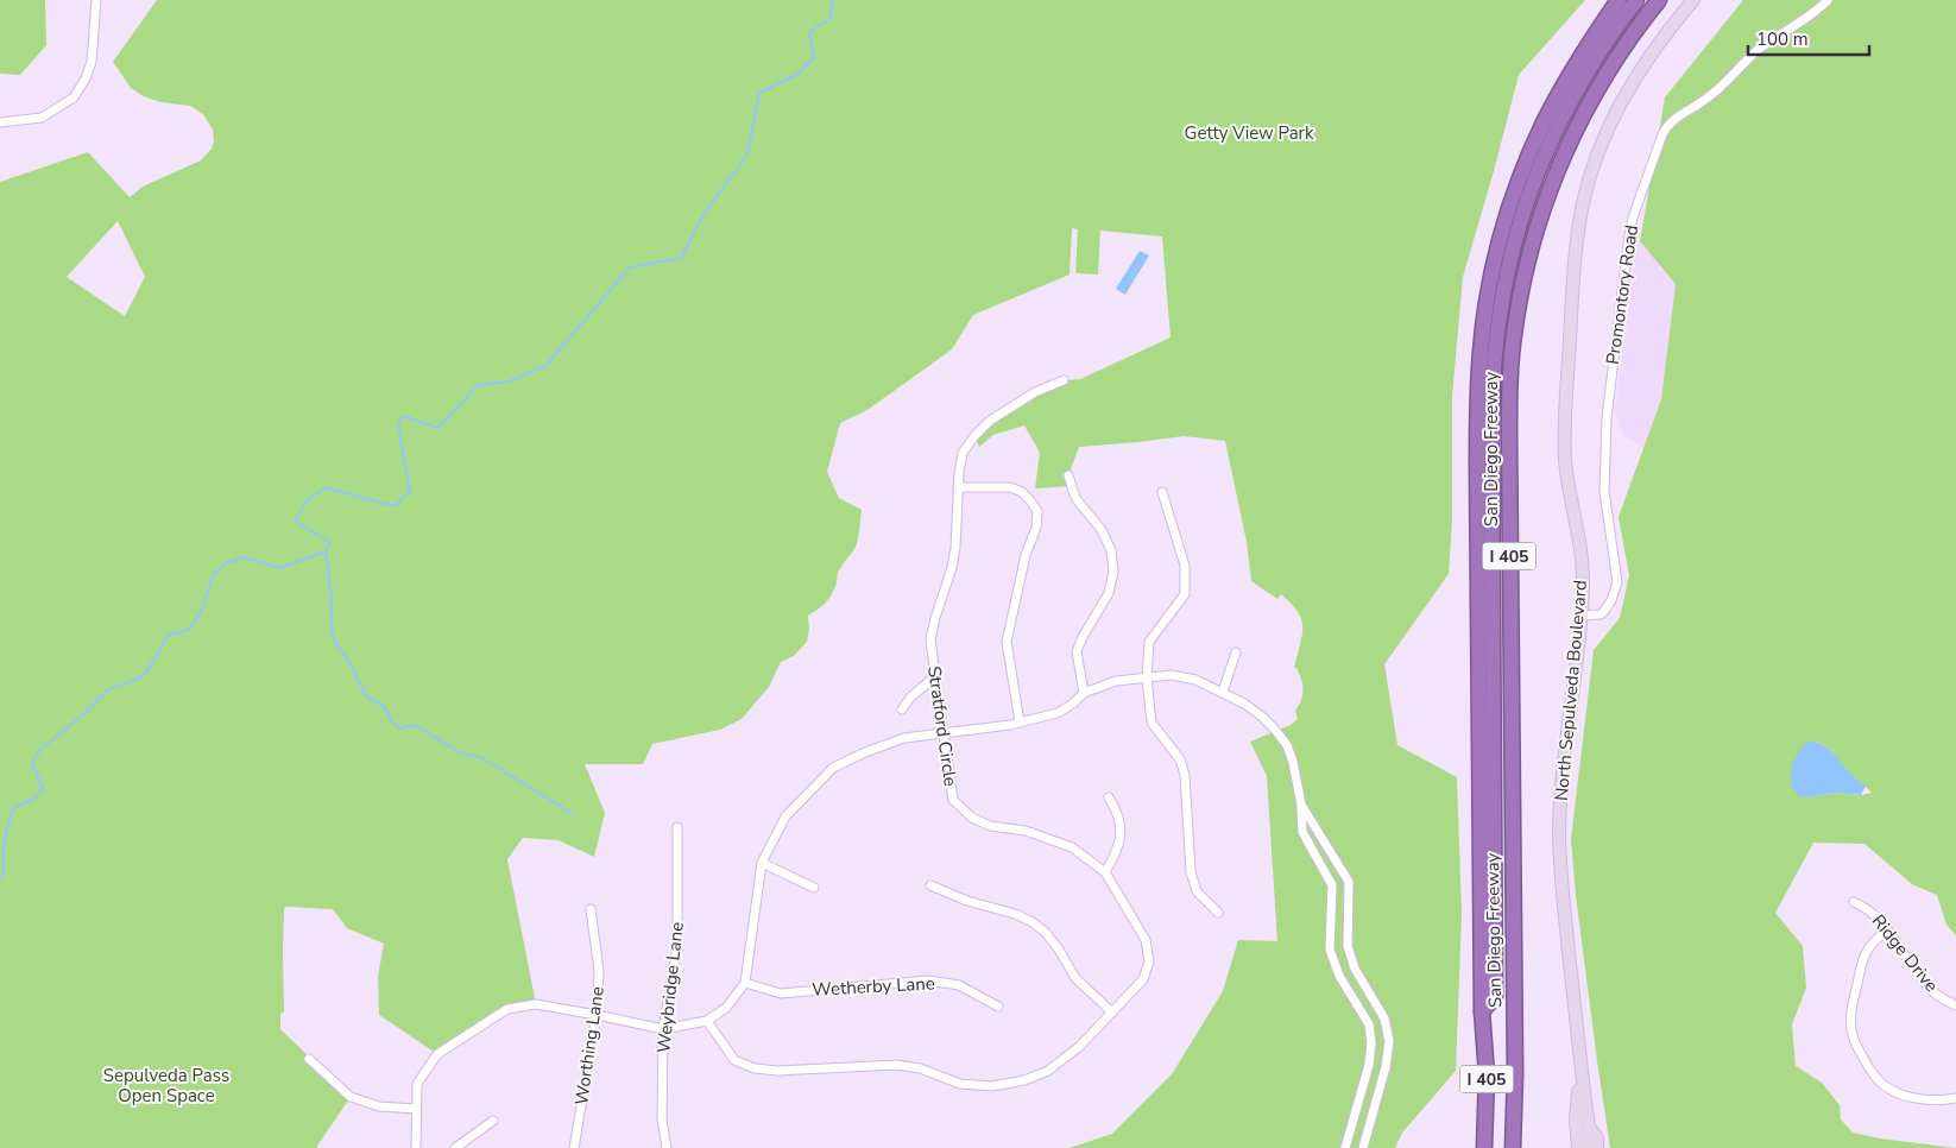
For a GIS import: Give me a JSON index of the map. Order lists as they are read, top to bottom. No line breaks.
{"streets":{"highway":["San Diego Freeway","I 405"],"main road":["North Sepulveda Boulevard"],"street":["Promontory Road","Stratford Circle","Ridge Drive","Wetherby Lane","Weybridge Lane","Worthing Lane"]},"crossings":[["Promontory Road","North Sepulveda Boulevard"]],"parks":["Getty View Park","Sepulveda Pass Open Space"],"scale_bar":"100 m"}
